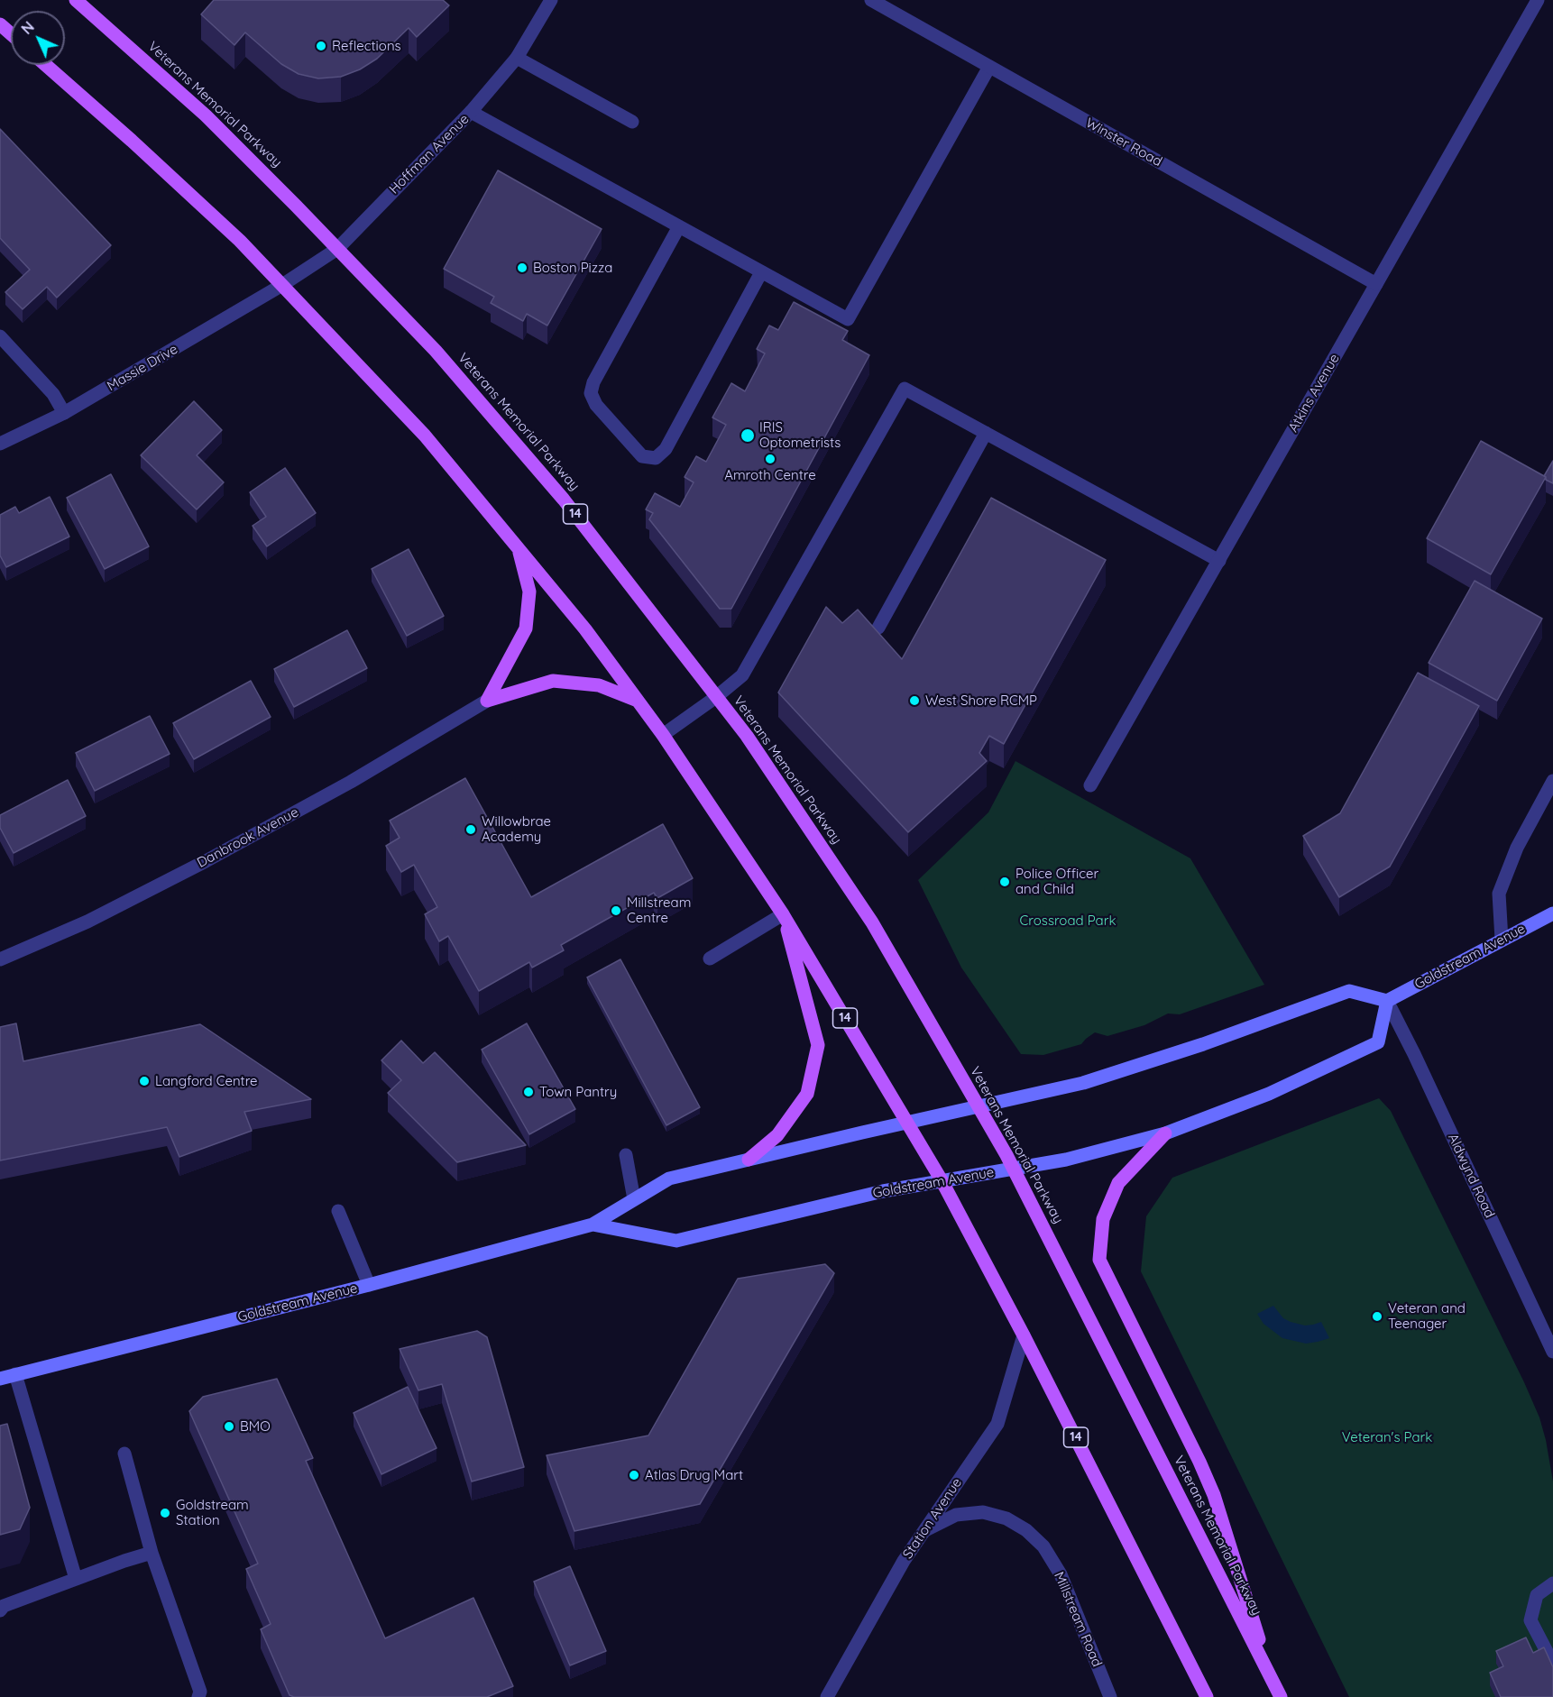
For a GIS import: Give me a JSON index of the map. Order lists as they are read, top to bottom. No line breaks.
{"streets":{"main road":["Veterans Memorial Parkway","14","Goldstream Avenue"],"street":["Winster Road","Hoffman Avenue","Massie Drive","Atkins Avenue","Danbrook Avenue","Aldwynd Road","Station Avenue","Millstream Road"]},"crossings":[["Veterans Memorial Parkway","Hoffman Avenue"],["Veterans Memorial Parkway","Goldstream Avenue"],["Winster Road","Atkins Avenue"],["Hoffman Avenue","Massie Drive"],["Hoffman Avenue","14"],["Massie Drive","14"],["14","Goldstream Avenue"],["14","Station Avenue"],["Goldstream Avenue","Aldwynd Road"],["Station Avenue","Millstream Road"]],"parks":["Crossroad Park","Veteran's Park"],"places":["Reflections","Boston Pizza","IRIS Optometrists","Amroth Centre","West Shore RCMP","Willowbrae Academy","Police Officer and Child","Millstream Centre","Langford Centre","Town Pantry","Veteran and Teenager","BMO","Atlas Drug Mart","Goldstream Station"],"north":"top left"}
